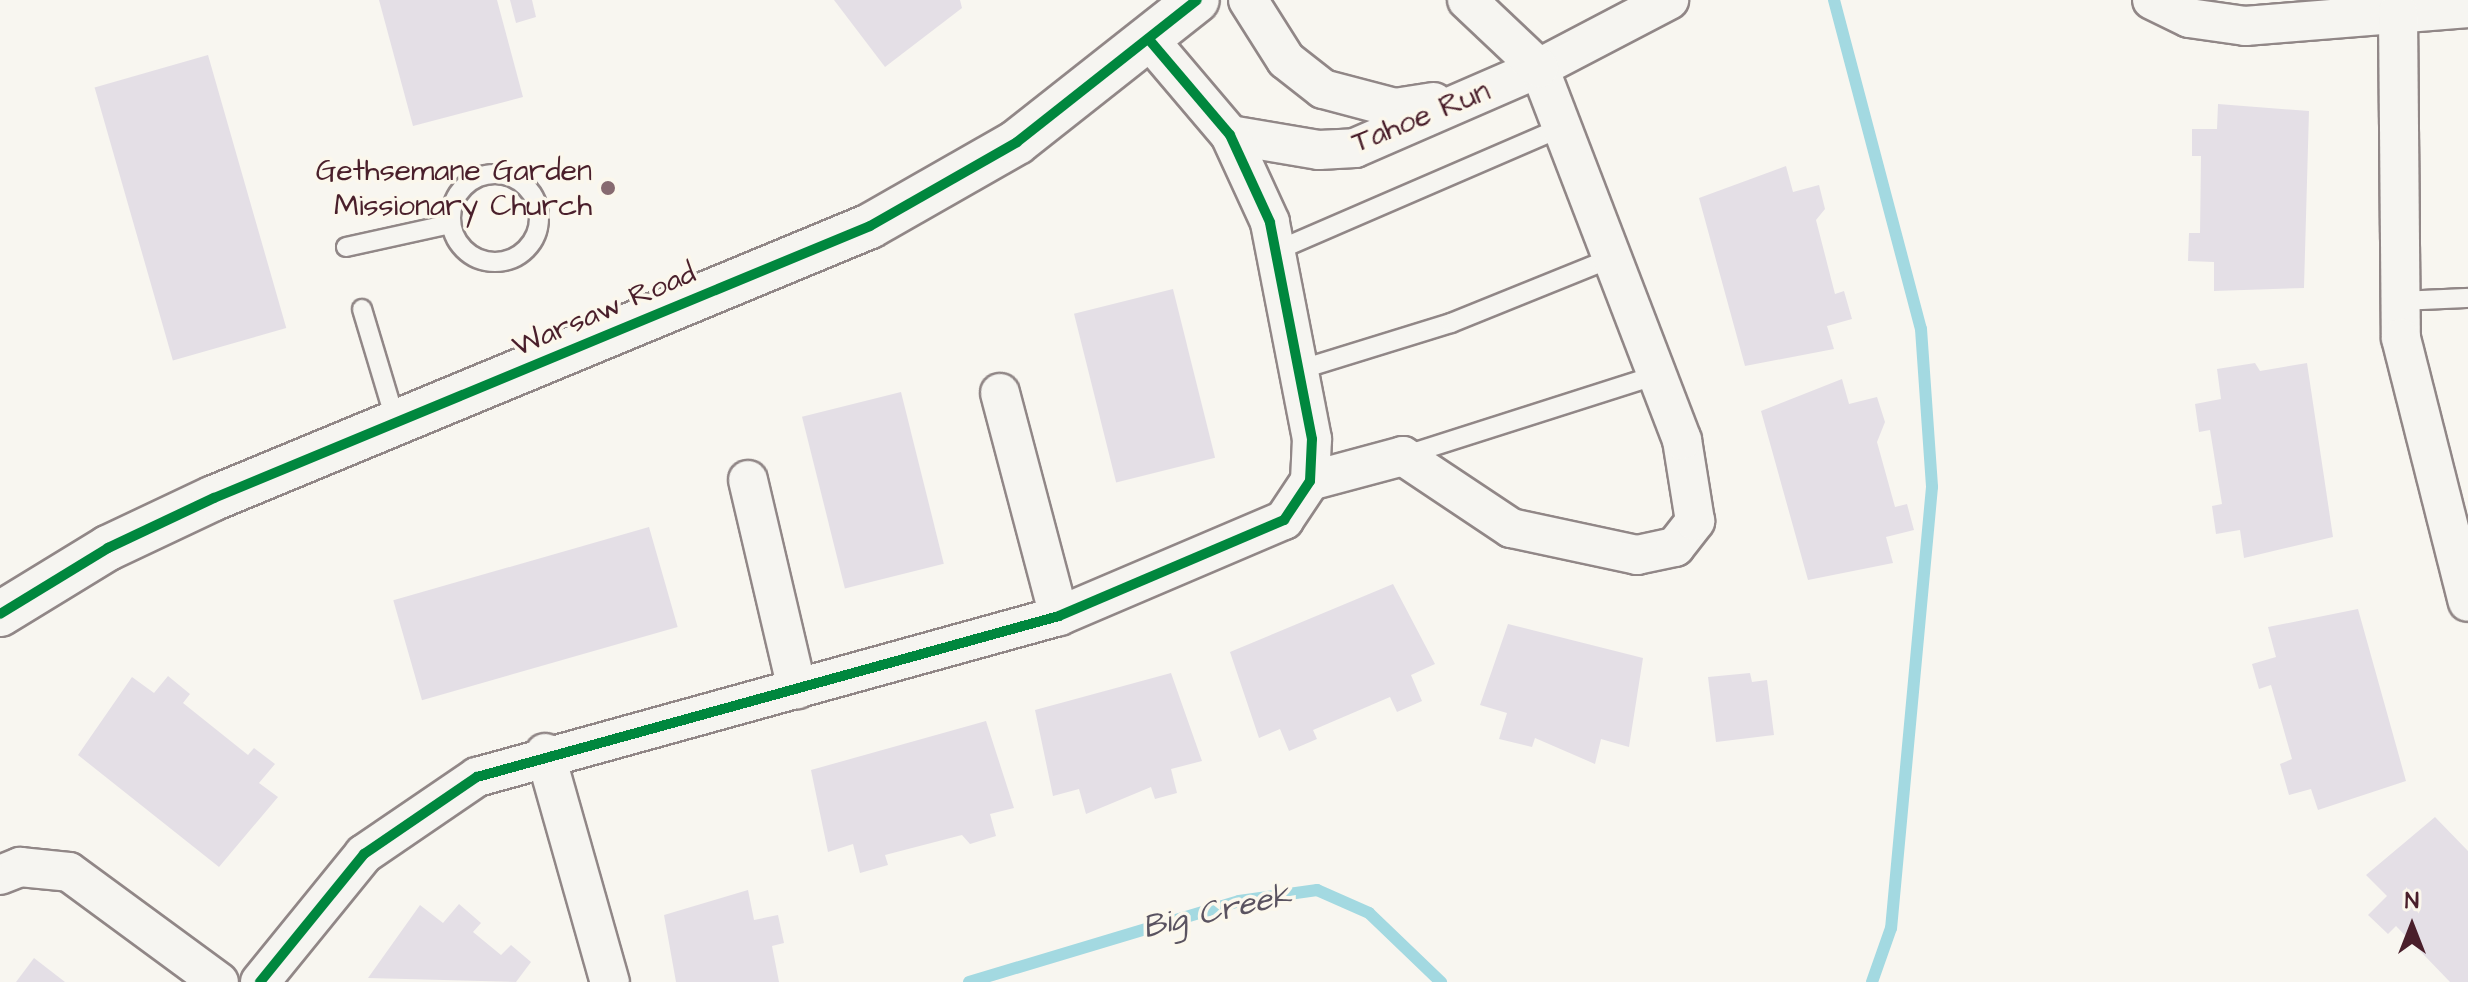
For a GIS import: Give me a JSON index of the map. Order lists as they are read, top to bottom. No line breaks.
{"streets":{"street":["Tahoe Run","Warsaw Road"]},"water":["Big Creek"],"places":["Gethsemane Garden Missionary Church"],"north":"top"}
